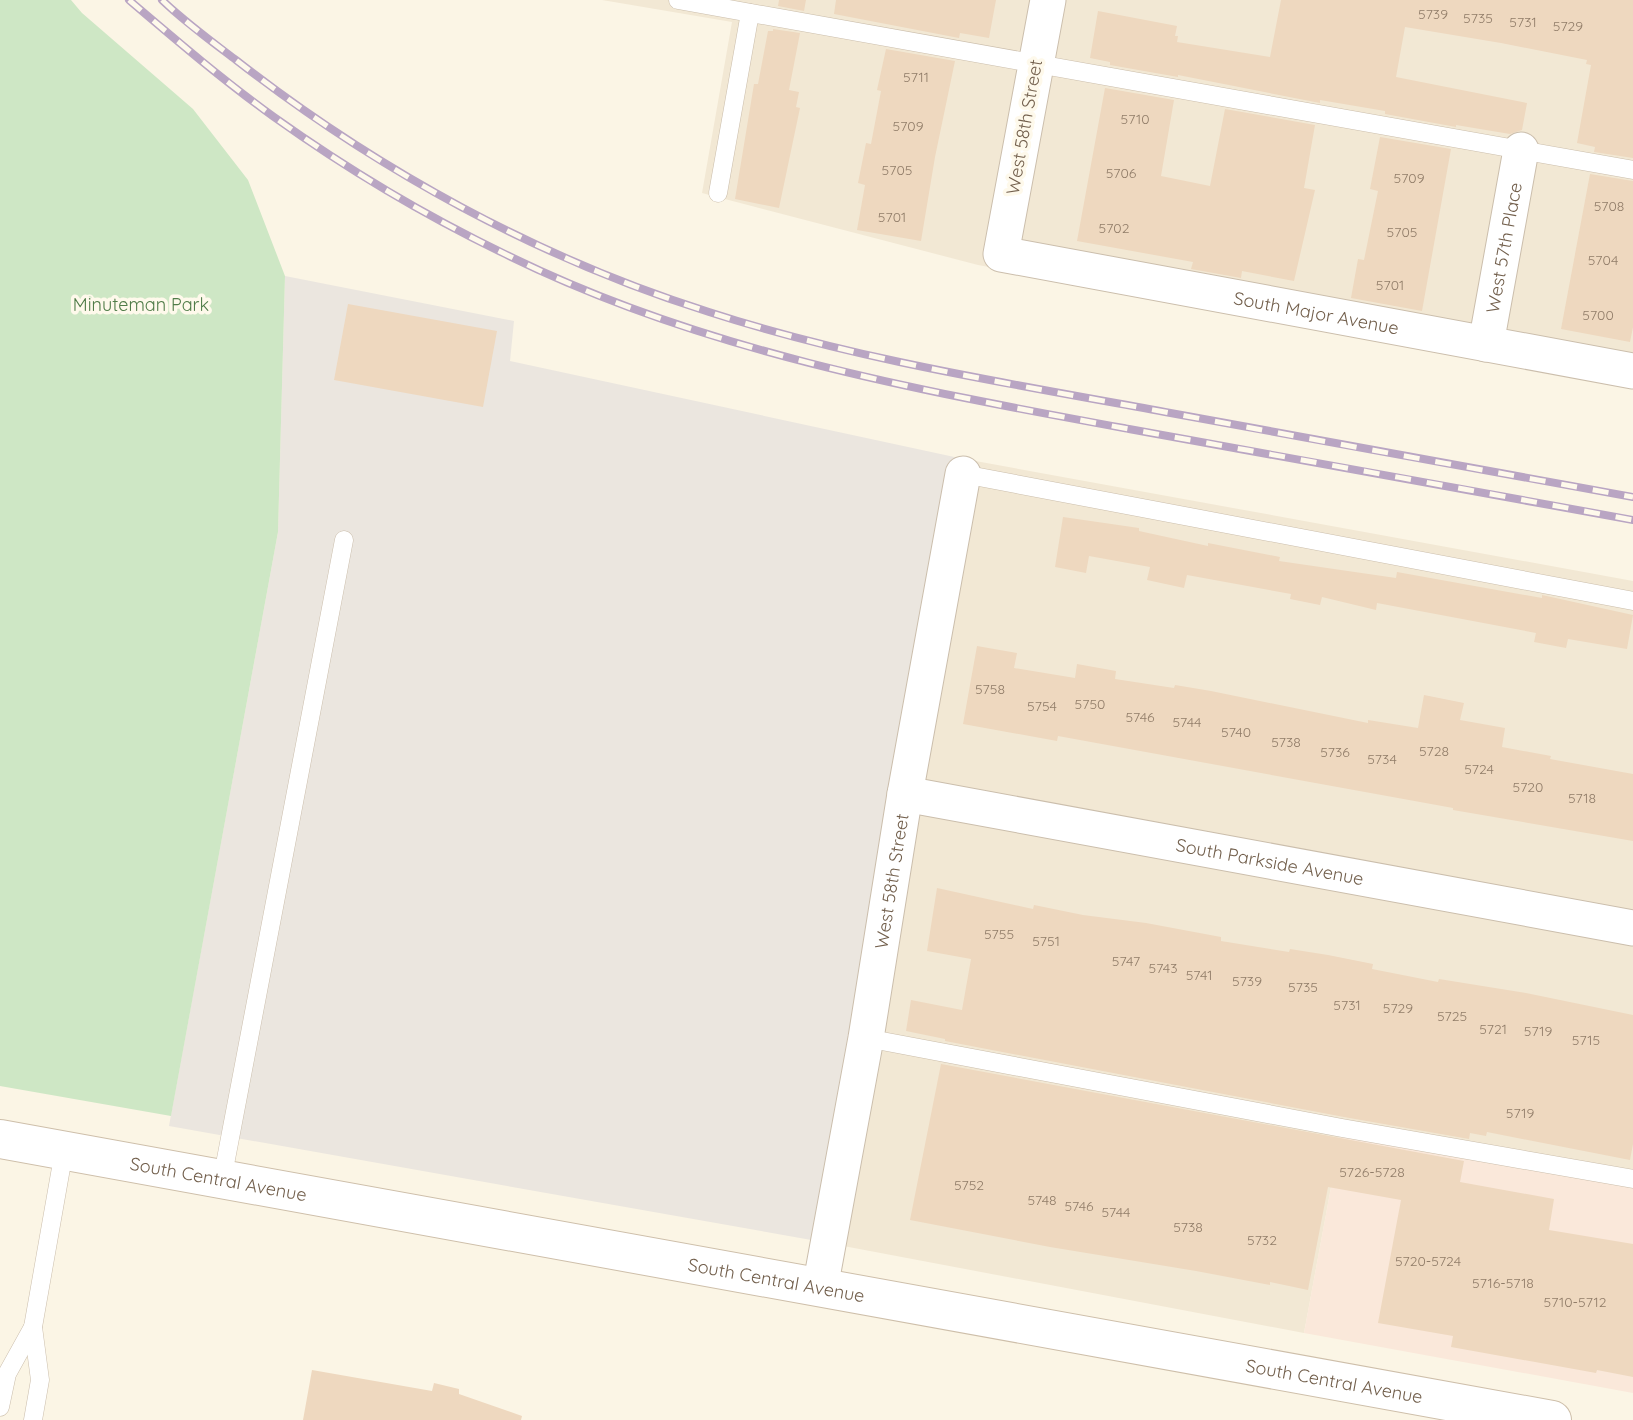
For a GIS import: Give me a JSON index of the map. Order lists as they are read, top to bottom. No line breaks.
{"streets":{"main road":["South Central Avenue"],"street":["West 58th Street","West 57th Place","South Major Avenue","South Parkside Avenue"]},"crossings":[["West 58th Street","South Major Avenue"],["West 58th Street","South Parkside Avenue"],["West 58th Street","South Central Avenue"],["West 57th Place","South Major Avenue"]],"parks":["Minuteman Park"],"house_numbers":["5739","5735","5731","5729","5711","5710","5709","5705","5706","5709","5708","5701","5702","5705","5704","5701","5700","5758","5750","5754","5746","5744","5740","5738","5728","5736","5734","5724","5720","5718","5755","5751","5747","5743","5741","5739","5735","5731","5729","5725","5721","5719","5715","5719","5726-5728","5752","5748","5746","5744","5738","5732","5720-5724","5716-5718","5710-5712"]}
